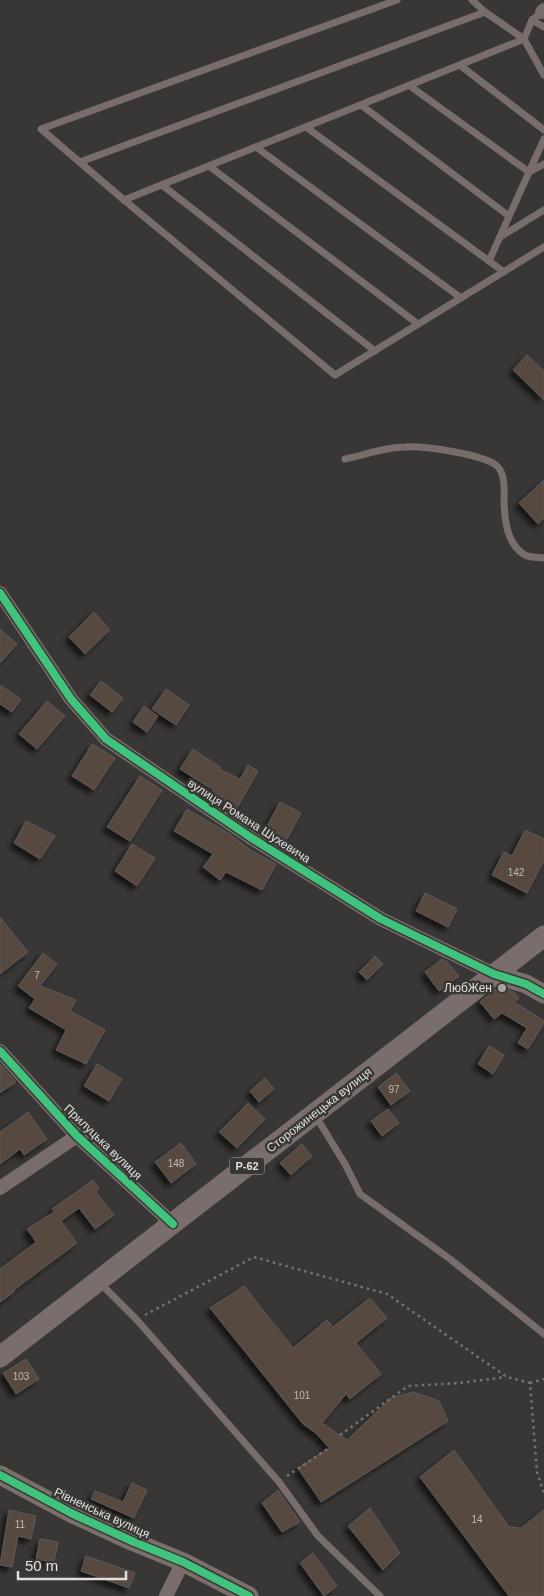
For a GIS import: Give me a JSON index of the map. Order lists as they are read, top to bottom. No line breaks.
{"streets":{"main road":["Сторожинецька вулиця","Р-62"],"street":["вулиця Романа Шухевича","Прилуцька вулиця","Рівненська вулиця"]},"crossings":[["вулиця Романа Шухевича","Сторожинецька вулиця"],["Сторожинецька вулиця","Прилуцька вулиця"]],"places":["ЛюбЖен"],"house_numbers":["142","7","97","148","103","101","14","11"],"scale_bar":"50 m"}
